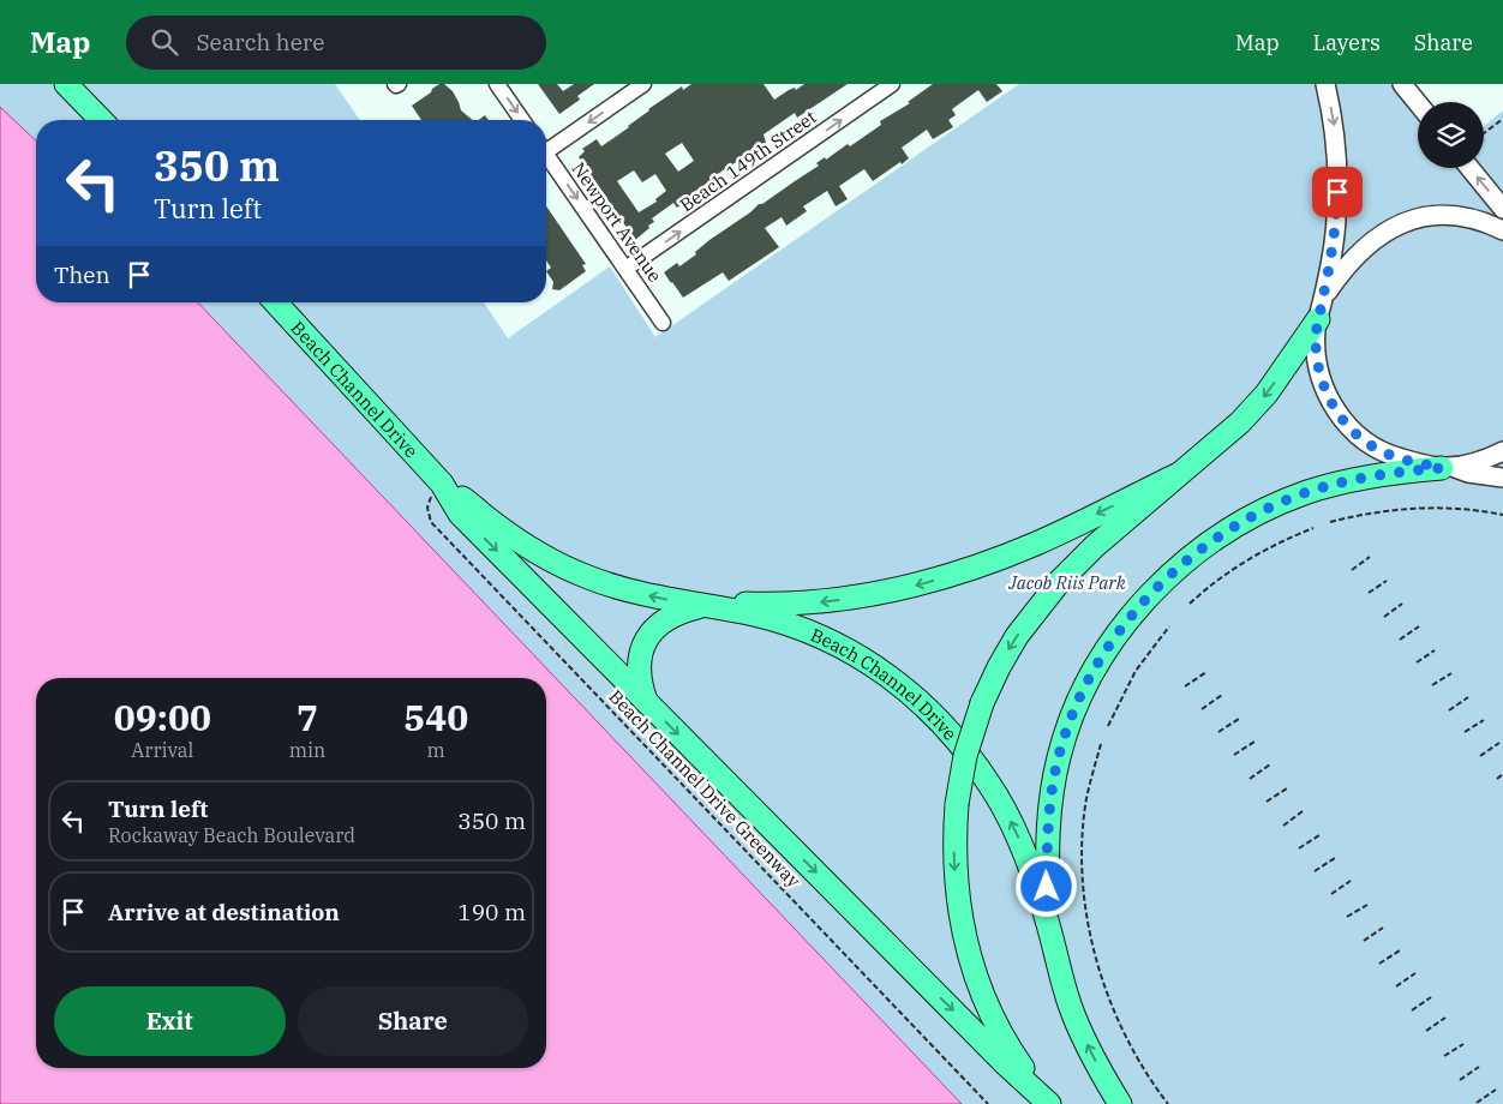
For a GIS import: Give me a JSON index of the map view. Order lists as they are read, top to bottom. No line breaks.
{"streets":{"main road":["Beach Channel Drive"],"street":["Beach 149th Street","Newport Avenue"],"path":["Beach Channel Drive Greenway"]},"crossings":[["Beach 149th Street","Newport Avenue"],["Beach Channel Drive","Beach Channel Drive Greenway"]],"one_way":["Beach 149th Street","Newport Avenue"],"parks":["Jacob Riis Park"],"page":{"header":"Map","search":"Search here","nav":["Map","Layers","Share"],"turn":["350 m","Turn left"],"then":"Then","eta":["09:00","Arrival","7","min","540","m"],"list":[{"name":"Turn left","note":"Rockaway Beach Boulevard","value":"350 m"},{"name":"Arrive at destination","value":"190 m"}],"buttons":["Exit","Share"]}}
